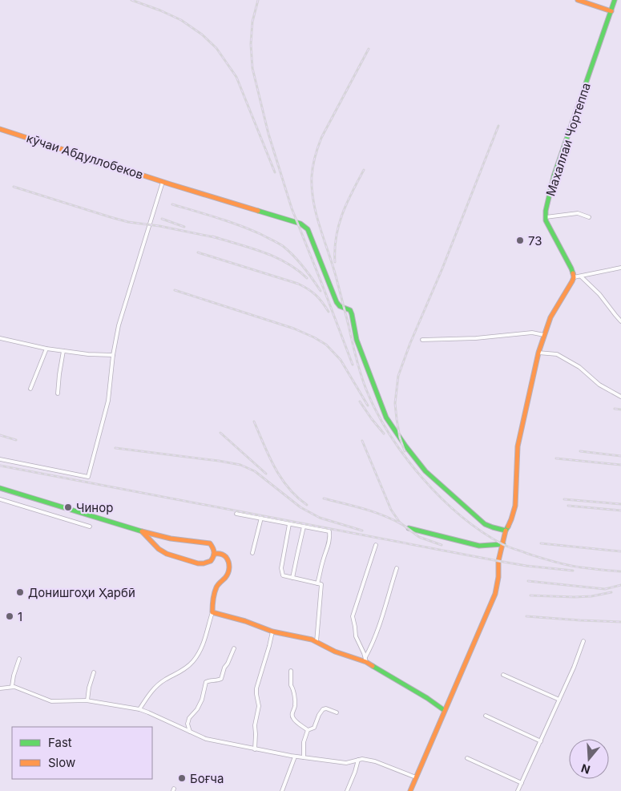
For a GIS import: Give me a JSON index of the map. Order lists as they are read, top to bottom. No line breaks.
{"streets":{"street":["Махаллаи Чортеппа","кӯчаи Абдуллобеков"]},"places":["73","Чинор","Донишгоҳи Ҳарбӣ","1","Боғча"],"legend":["Fast","Slow"],"north":"bottom"}
